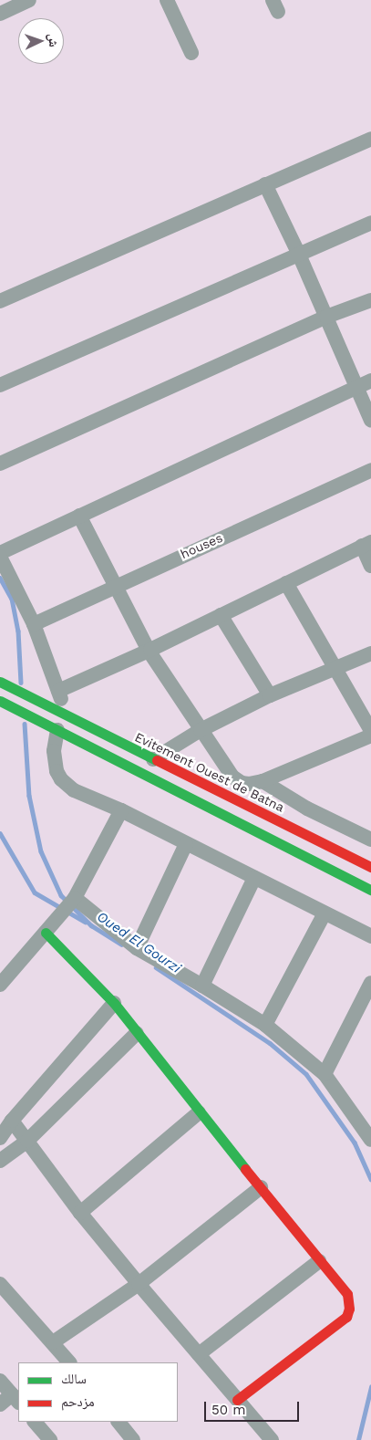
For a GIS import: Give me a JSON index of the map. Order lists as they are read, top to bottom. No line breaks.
{"streets":{"main road":["Evitement Ouest de Batna"],"street":["houses"]},"water":["Oued El Gourzi"],"legend":["سالك","مزدحم"],"scale_bar":"50 m","north":"right"}
